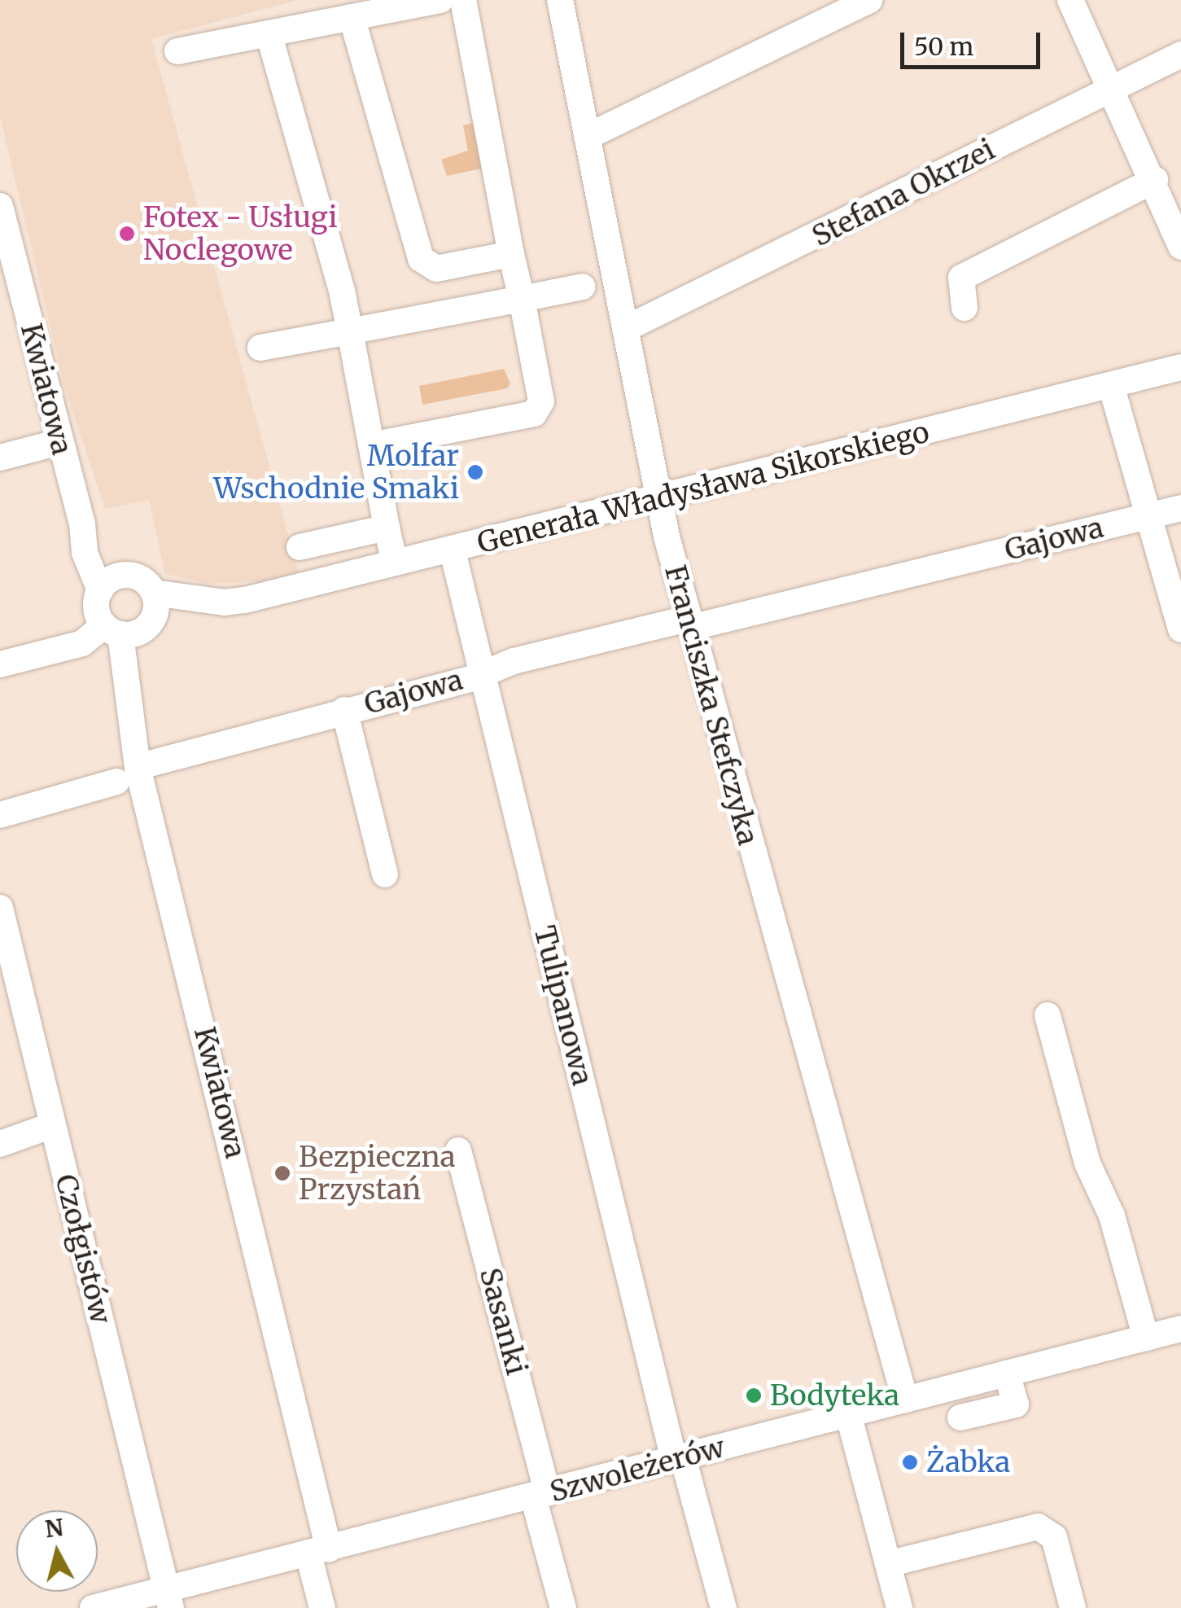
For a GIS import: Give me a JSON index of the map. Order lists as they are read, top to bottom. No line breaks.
{"streets":{"street":["Stefana Okrzei","Kwiatowa","Generała Władysława Sikorskiego","Gajowa","Franciszka Stefczyka","Tulipanowa","Czołgistów","Sasanki","Szwoleżerów"]},"crossings":[["Stefana Okrzei","Franciszka Stefczyka"],["Kwiatowa","Generała Władysława Sikorskiego"],["Kwiatowa","Gajowa"],["Kwiatowa","Szwoleżerów"],["Generała Władysława Sikorskiego","Franciszka Stefczyka"],["Generała Władysława Sikorskiego","Tulipanowa"],["Gajowa","Franciszka Stefczyka"],["Gajowa","Tulipanowa"],["Franciszka Stefczyka","Szwoleżerów"],["Tulipanowa","Szwoleżerów"],["Czołgistów","Szwoleżerów"],["Sasanki","Szwoleżerów"]],"places":["Fotex - Usługi Noclegowe","Molfar Wschodnie Smaki","Bezpieczna Przystań","Bodyteka","Żabka"],"scale_bar":"50 m","north":"top"}
